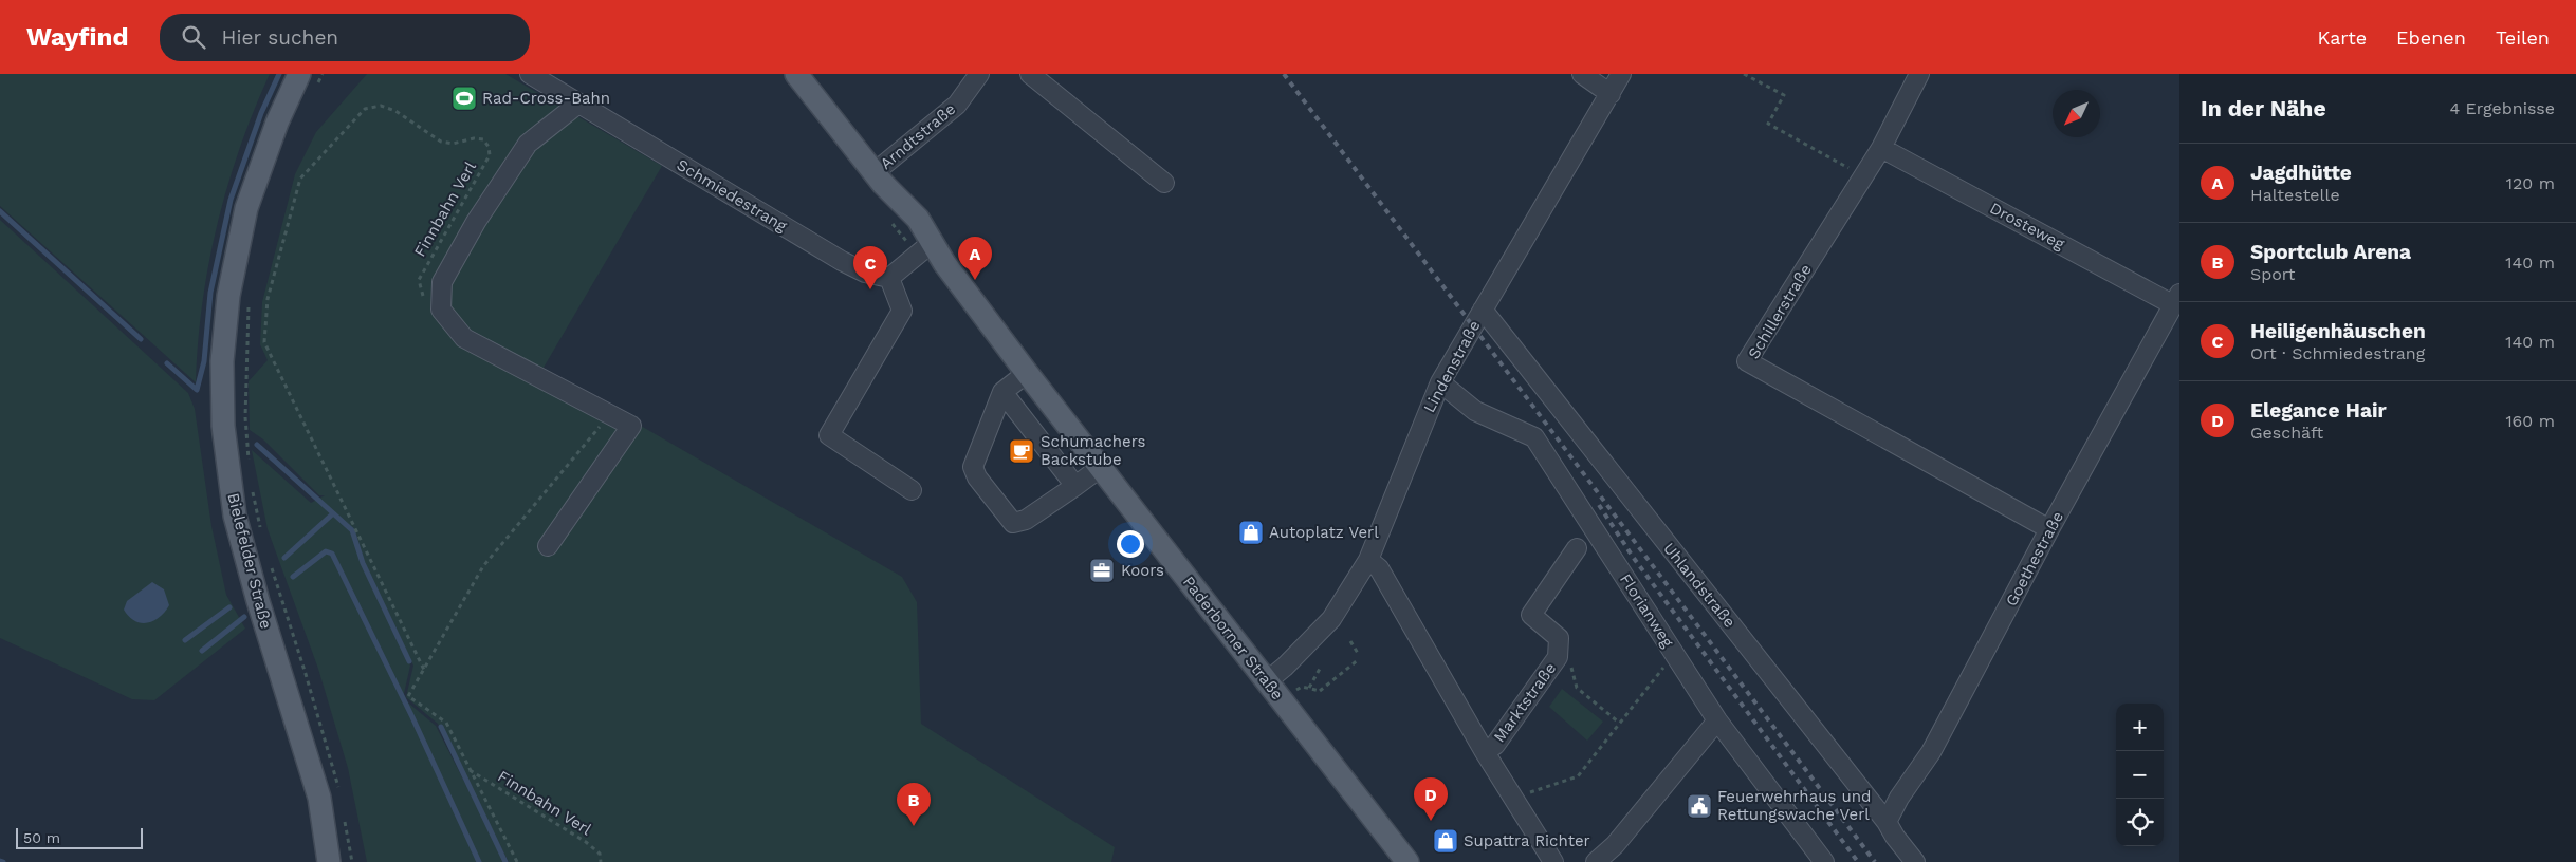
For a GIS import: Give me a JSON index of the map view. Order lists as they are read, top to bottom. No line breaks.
{"streets":{"main road":["Bielefelder Straße","Paderborner Straße"],"street":["Arndtstraße","Schmiedestrang","Drosteweg","Schillerstraße","Lindenstraße","Goethestraße","Uhlandstraße","Florianweg","Marktstraße"],"path":["Finnbahn Verl"]},"crossings":[["Arndtstraße","Paderborner Straße"],["Drosteweg","Schillerstraße"],["Drosteweg","Goethestraße"],["Schillerstraße","Goethestraße"],["Lindenstraße","Uhlandstraße"],["Lindenstraße","Florianweg"],["Lindenstraße","Paderborner Straße"],["Lindenstraße","Marktstraße"],["Goethestraße","Uhlandstraße"]],"places":{"sports":["Rad-Cross-Bahn"],"cafe":["Schumachers Backstube"],"shop":["Autoplatz Verl","Supattra Richter"],"office":["Koors"],"public building":["Feuerwehrhaus und Rettungswache Verl"]},"scale_bar":"50 m","north":"bottom left","page":{"header":"Wayfind","search":"Hier suchen","nav":["Karte","Ebenen","Teilen"],"heading":["In der Nähe","4 Ergebnisse"],"list":[{"mark":"A","name":"Jagdhütte","note":"Haltestelle","value":"120 m"},{"mark":"B","name":"Sportclub Arena","note":"Sport","value":"140 m"},{"mark":"C","name":"Heiligenhäuschen","note":"Ort · Schmiedestrang","value":"140 m"},{"mark":"D","name":"Elegance Hair","note":"Geschäft","value":"160 m"}],"pins":["A","C","D","B"],"map_buttons":["+","−"],"scale":"50 m"}}
